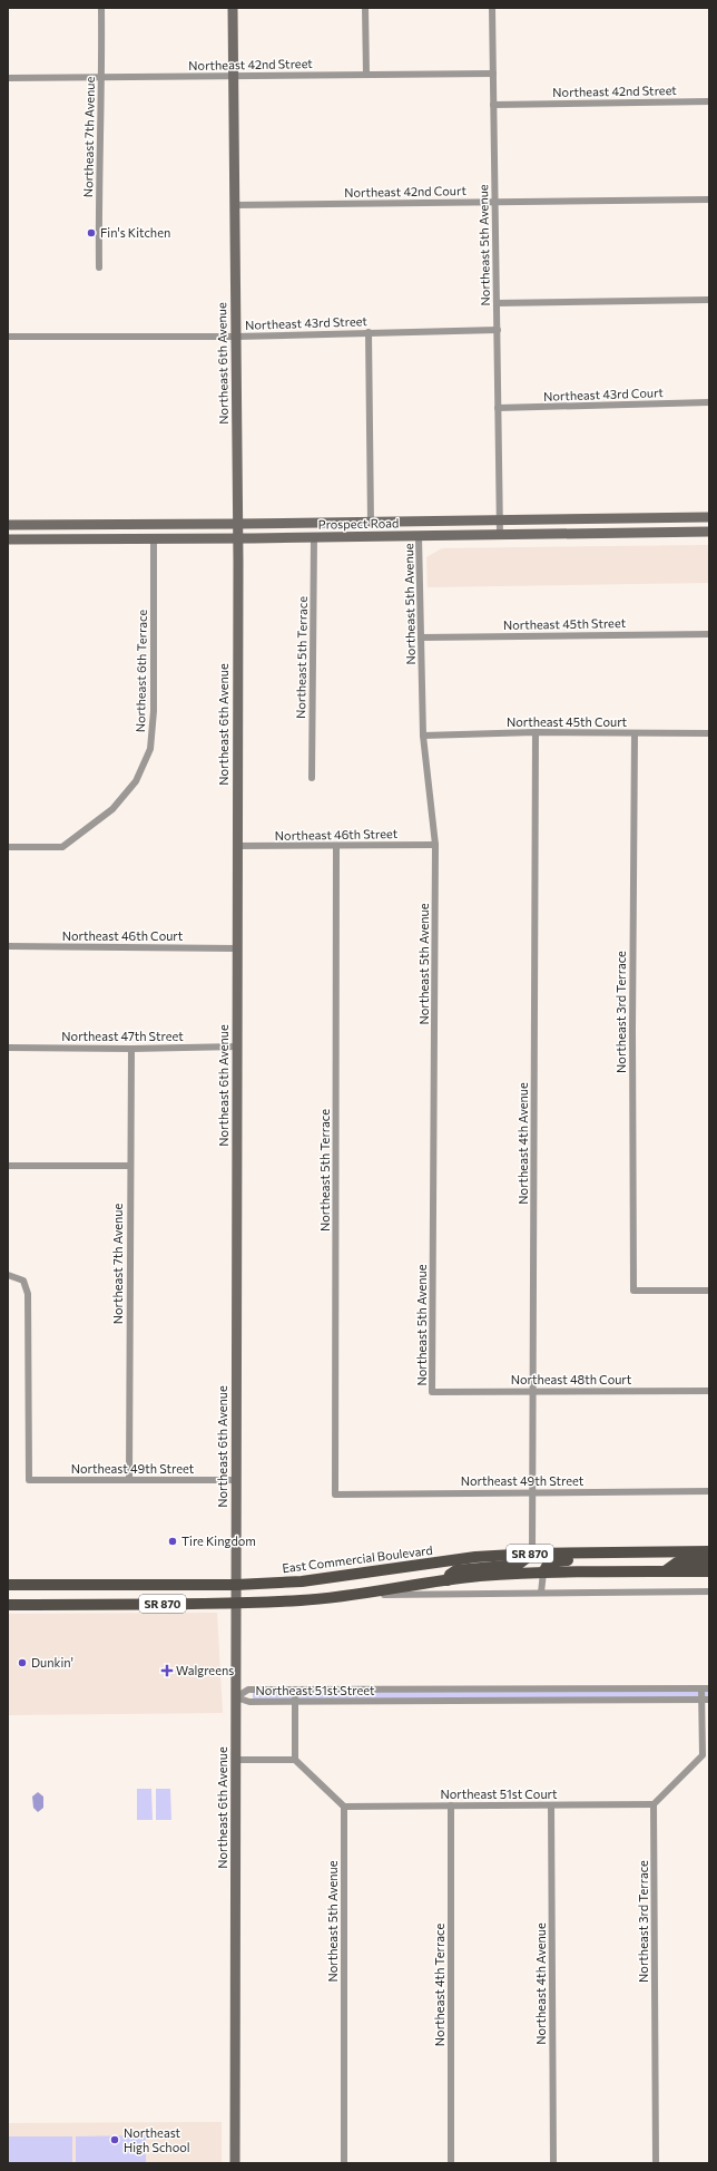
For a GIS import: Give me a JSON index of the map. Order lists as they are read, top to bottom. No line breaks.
{"streets":{"main road":["SR 870","East Commercial Boulevard"],"street":["Northeast 42nd Street","Northeast 7th Avenue","Northeast 42nd Court","Northeast 5th Avenue","Northeast 43rd Street","Northeast 6th Avenue","Northeast 43rd Court","Prospect Road","Northeast 45th Street","Northeast 5th Terrace","Northeast 6th Terrace","Northeast 45th Court","Northeast 46th Street","Northeast 46th Court","Northeast 3rd Terrace","Northeast 47th Street","Northeast 4th Avenue","Northeast 48th Court","Northeast 49th Street","Northeast 51st Street","Northeast 51st Court","Northeast 4th Terrace"]},"crossings":[["Northeast 42nd Street","Northeast 7th Avenue"],["Northeast 42nd Street","Northeast 5th Avenue"],["Northeast 42nd Street","Northeast 6th Avenue"],["Northeast 7th Avenue","Northeast 47th Street"],["Northeast 7th Avenue","Northeast 49th Street"],["Northeast 42nd Court","Northeast 5th Avenue"],["Northeast 42nd Court","Northeast 6th Avenue"],["Northeast 5th Avenue","Northeast 43rd Street"],["Northeast 5th Avenue","Northeast 43rd Court"],["Northeast 5th Avenue","Prospect Road"],["Northeast 5th Avenue","Northeast 45th Street"],["Northeast 5th Avenue","Northeast 45th Court"],["Northeast 5th Avenue","Northeast 46th Street"],["Northeast 5th Avenue","Northeast 48th Court"],["Northeast 5th Avenue","Northeast 51st Court"],["Northeast 43rd Street","Northeast 6th Avenue"],["Northeast 6th Avenue","Prospect Road"],["Northeast 6th Avenue","Northeast 46th Street"],["Northeast 6th Avenue","Northeast 46th Court"],["Northeast 6th Avenue","Northeast 47th Street"],["Northeast 6th Avenue","Northeast 49th Street"],["Northeast 6th Avenue","SR 870"],["Northeast 6th Avenue","East Commercial Boulevard"],["Northeast 6th Avenue","Northeast 51st Street"],["Prospect Road","Northeast 5th Terrace"],["Prospect Road","Northeast 6th Terrace"],["Northeast 5th Terrace","Northeast 46th Street"],["Northeast 5th Terrace","Northeast 49th Street"],["Northeast 45th Court","Northeast 3rd Terrace"],["Northeast 45th Court","Northeast 4th Avenue"],["Northeast 3rd Terrace","Northeast 51st Court"],["Northeast 4th Avenue","Northeast 48th Court"],["Northeast 4th Avenue","Northeast 49th Street"],["Northeast 4th Avenue","East Commercial Boulevard"],["Northeast 4th Avenue","Northeast 51st Court"],["Northeast 51st Court","Northeast 4th Terrace"]],"places":{"other":["Fin's Kitchen","Tire Kingdom","Dunkin'","Northeast High School"],"health":["Walgreens"]}}
